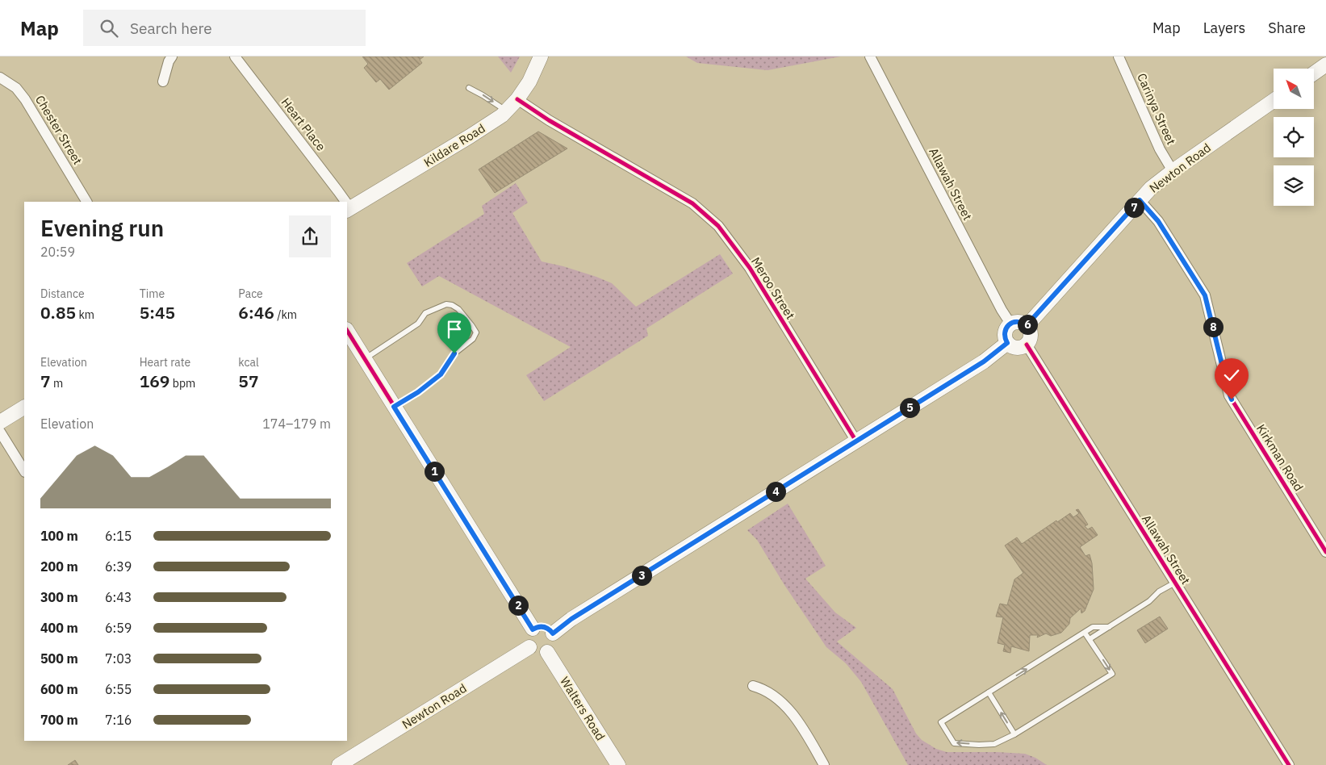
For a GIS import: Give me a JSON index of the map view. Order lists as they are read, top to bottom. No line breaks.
{"streets":{"main road":["Kildare Road","Newton Road","Walters Road"],"street":["Carinya Street","Heart Place","Chester Street","Allawah Street","Meroo Street","Kirkman Road"]},"crossings":[["Carinya Street","Newton Road"],["Kildare Road","Meroo Street"],["Newton Road","Allawah Street"],["Newton Road","Kirkman Road"],["Newton Road","Walters Road"]],"north":"top left","page":{"header":"Map","search":"Search here","nav":["Map","Layers","Share"],"pins":["7","6","8","5","1","4","3","2"],"heading":["Evening run","20:59"],"stats":[["Distance","0.85 km"],["Time","5:45"],["Pace","6:46 /km"],["Elevation","7 m"],["Heart rate","169 bpm"],["kcal","57"]],"chart":["Elevation","174–179 m"],"list":[{"name":"100 m","note":"6:15"},{"name":"200 m","note":"6:39"},{"name":"300 m","note":"6:43"},{"name":"400 m","note":"6:59"},{"name":"500 m","note":"7:03"},{"name":"600 m","note":"6:55"},{"name":"700 m","note":"7:16"}]}}
